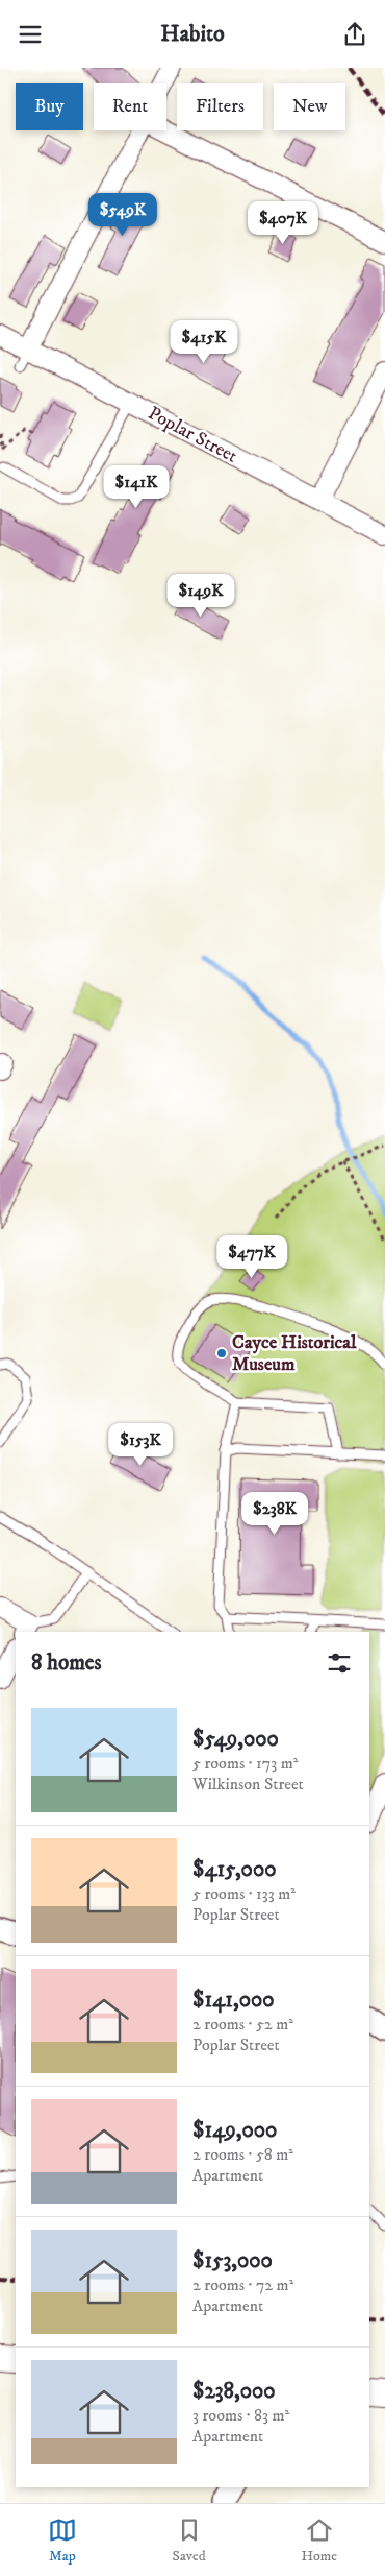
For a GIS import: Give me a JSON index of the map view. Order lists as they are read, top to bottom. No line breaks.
{"streets":{"street":["Poplar Street"]},"places":["Cayce Historical Museum"],"page":{"header":"Habito","chip":["Buy","Rent","Filters","New"],"price":["$549K","$407K","$415K","$141K","$149K","$477K","$153K","$238K"],"heading":"8 homes","list":[{"name":"$549,000","note":"5 rooms · 173 m² · Wilkinson Street"},{"name":"$415,000","note":"5 rooms · 133 m² · Poplar Street"},{"name":"$141,000","note":"2 rooms · 52 m² · Poplar Street"},{"name":"$149,000","note":"2 rooms · 58 m² · Apartment"},{"name":"$153,000","note":"2 rooms · 72 m² · Apartment"},{"name":"$238,000","note":"3 rooms · 83 m² · Apartment"}],"tabs":["Map","Saved","Home"]}}
